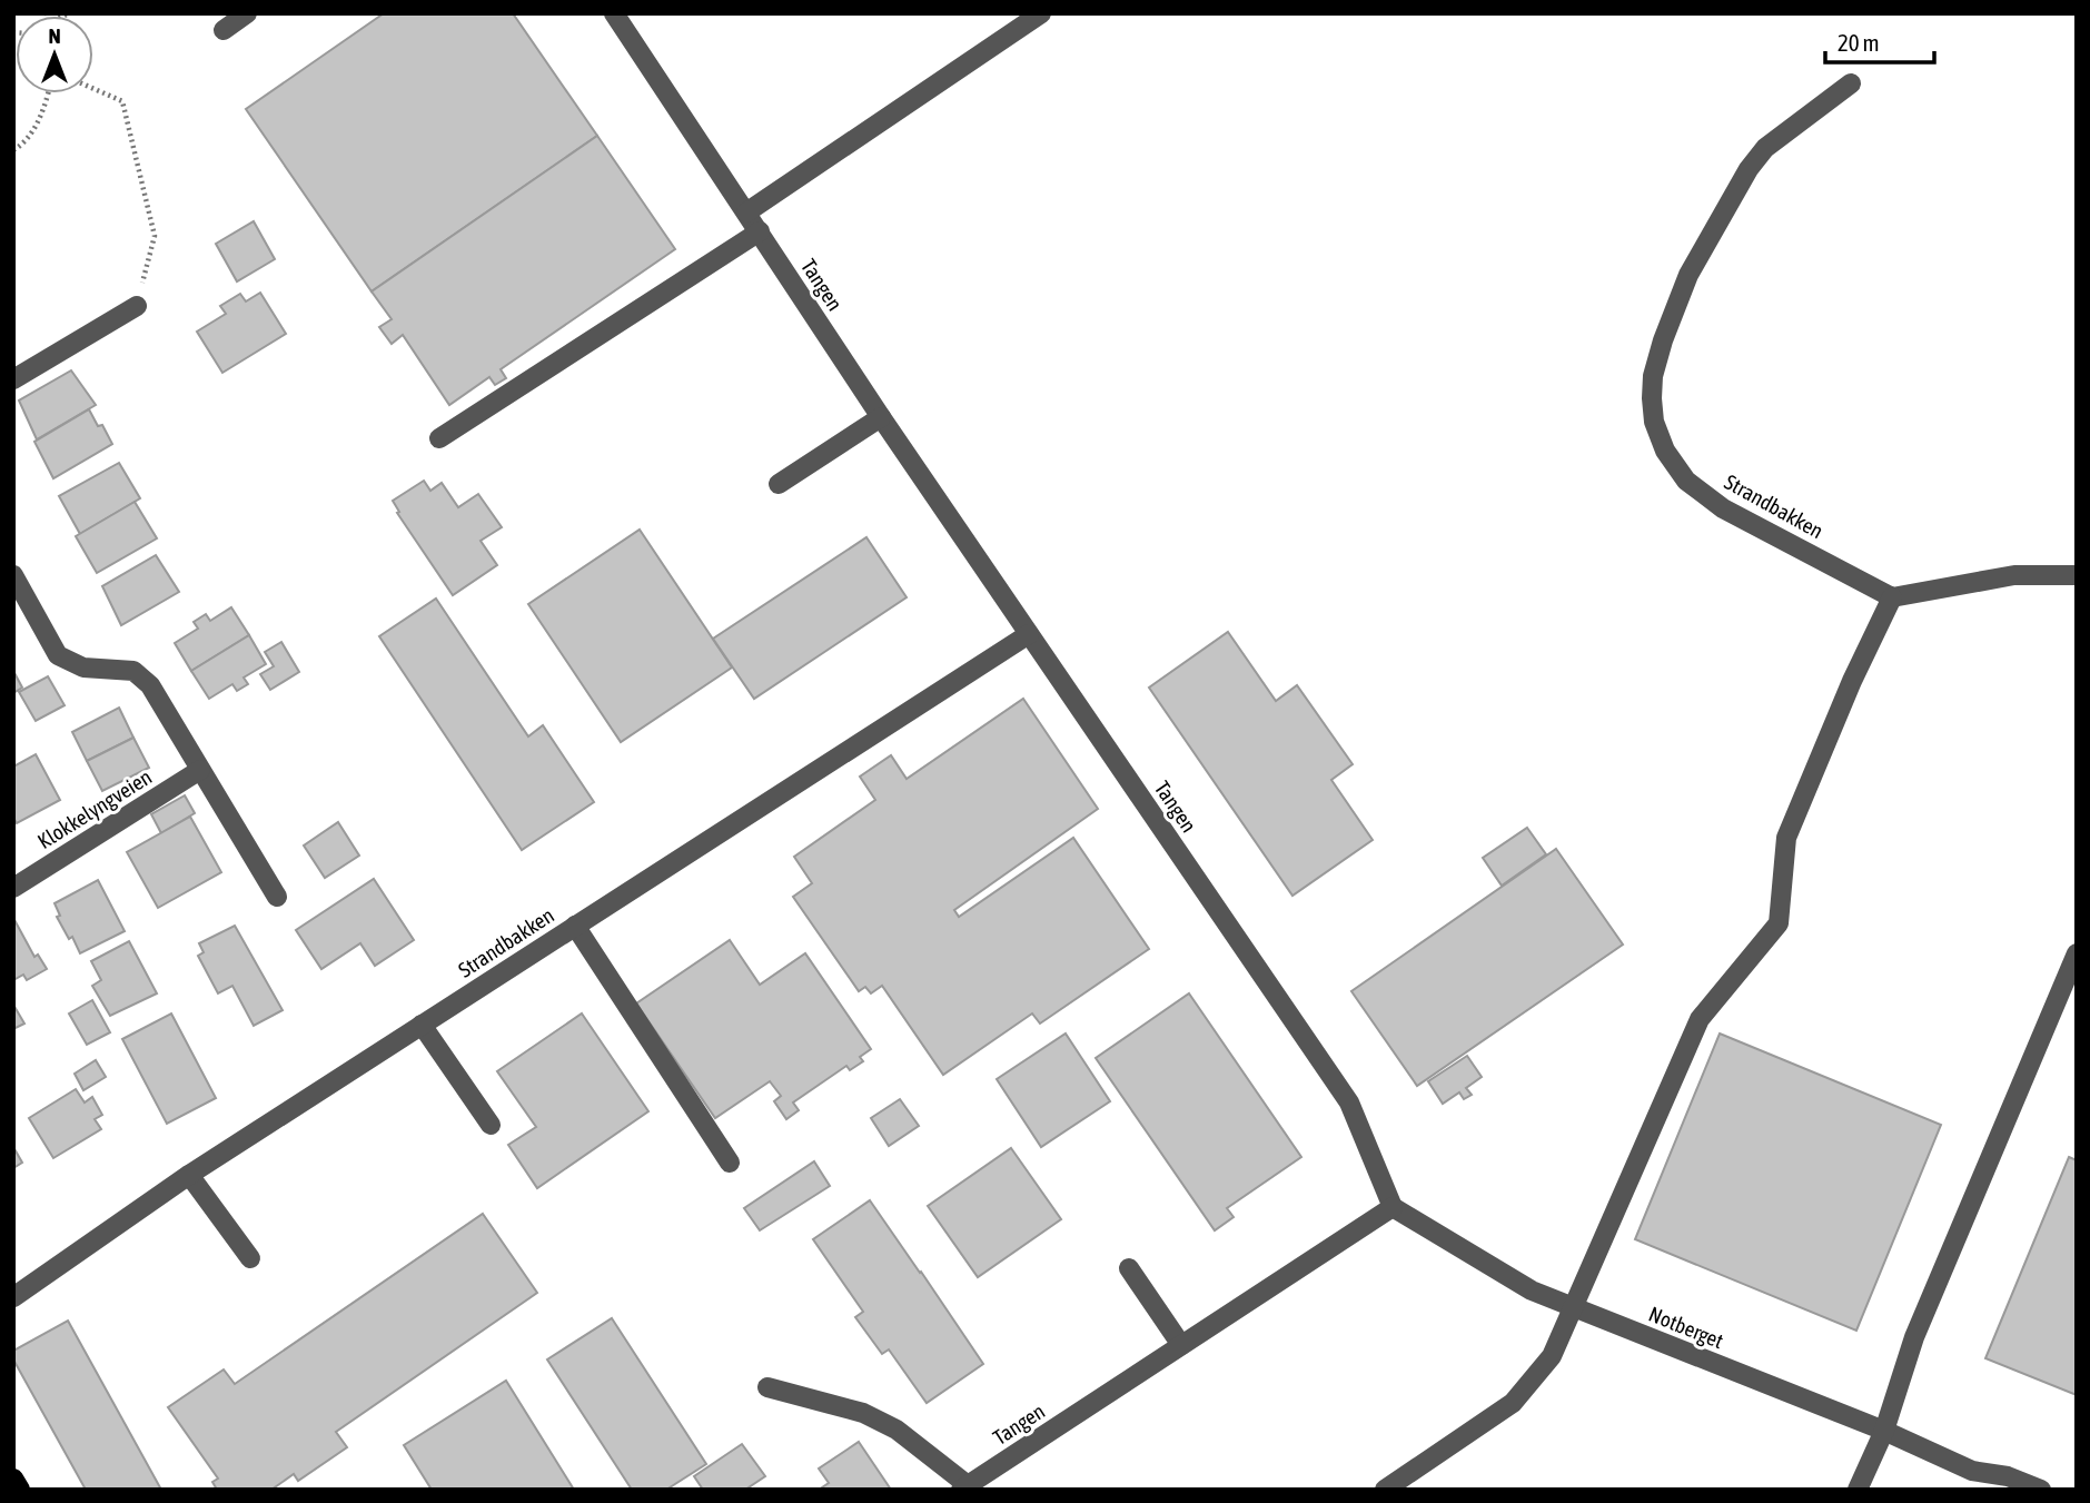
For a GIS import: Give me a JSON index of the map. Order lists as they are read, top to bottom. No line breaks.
{"streets":{"street":["Tangen","Strandbakken","Klokkelyngveien","Notberget"]},"crossings":[["Tangen","Strandbakken"],["Tangen","Notberget"]],"scale_bar":"20 m","north":"top"}
